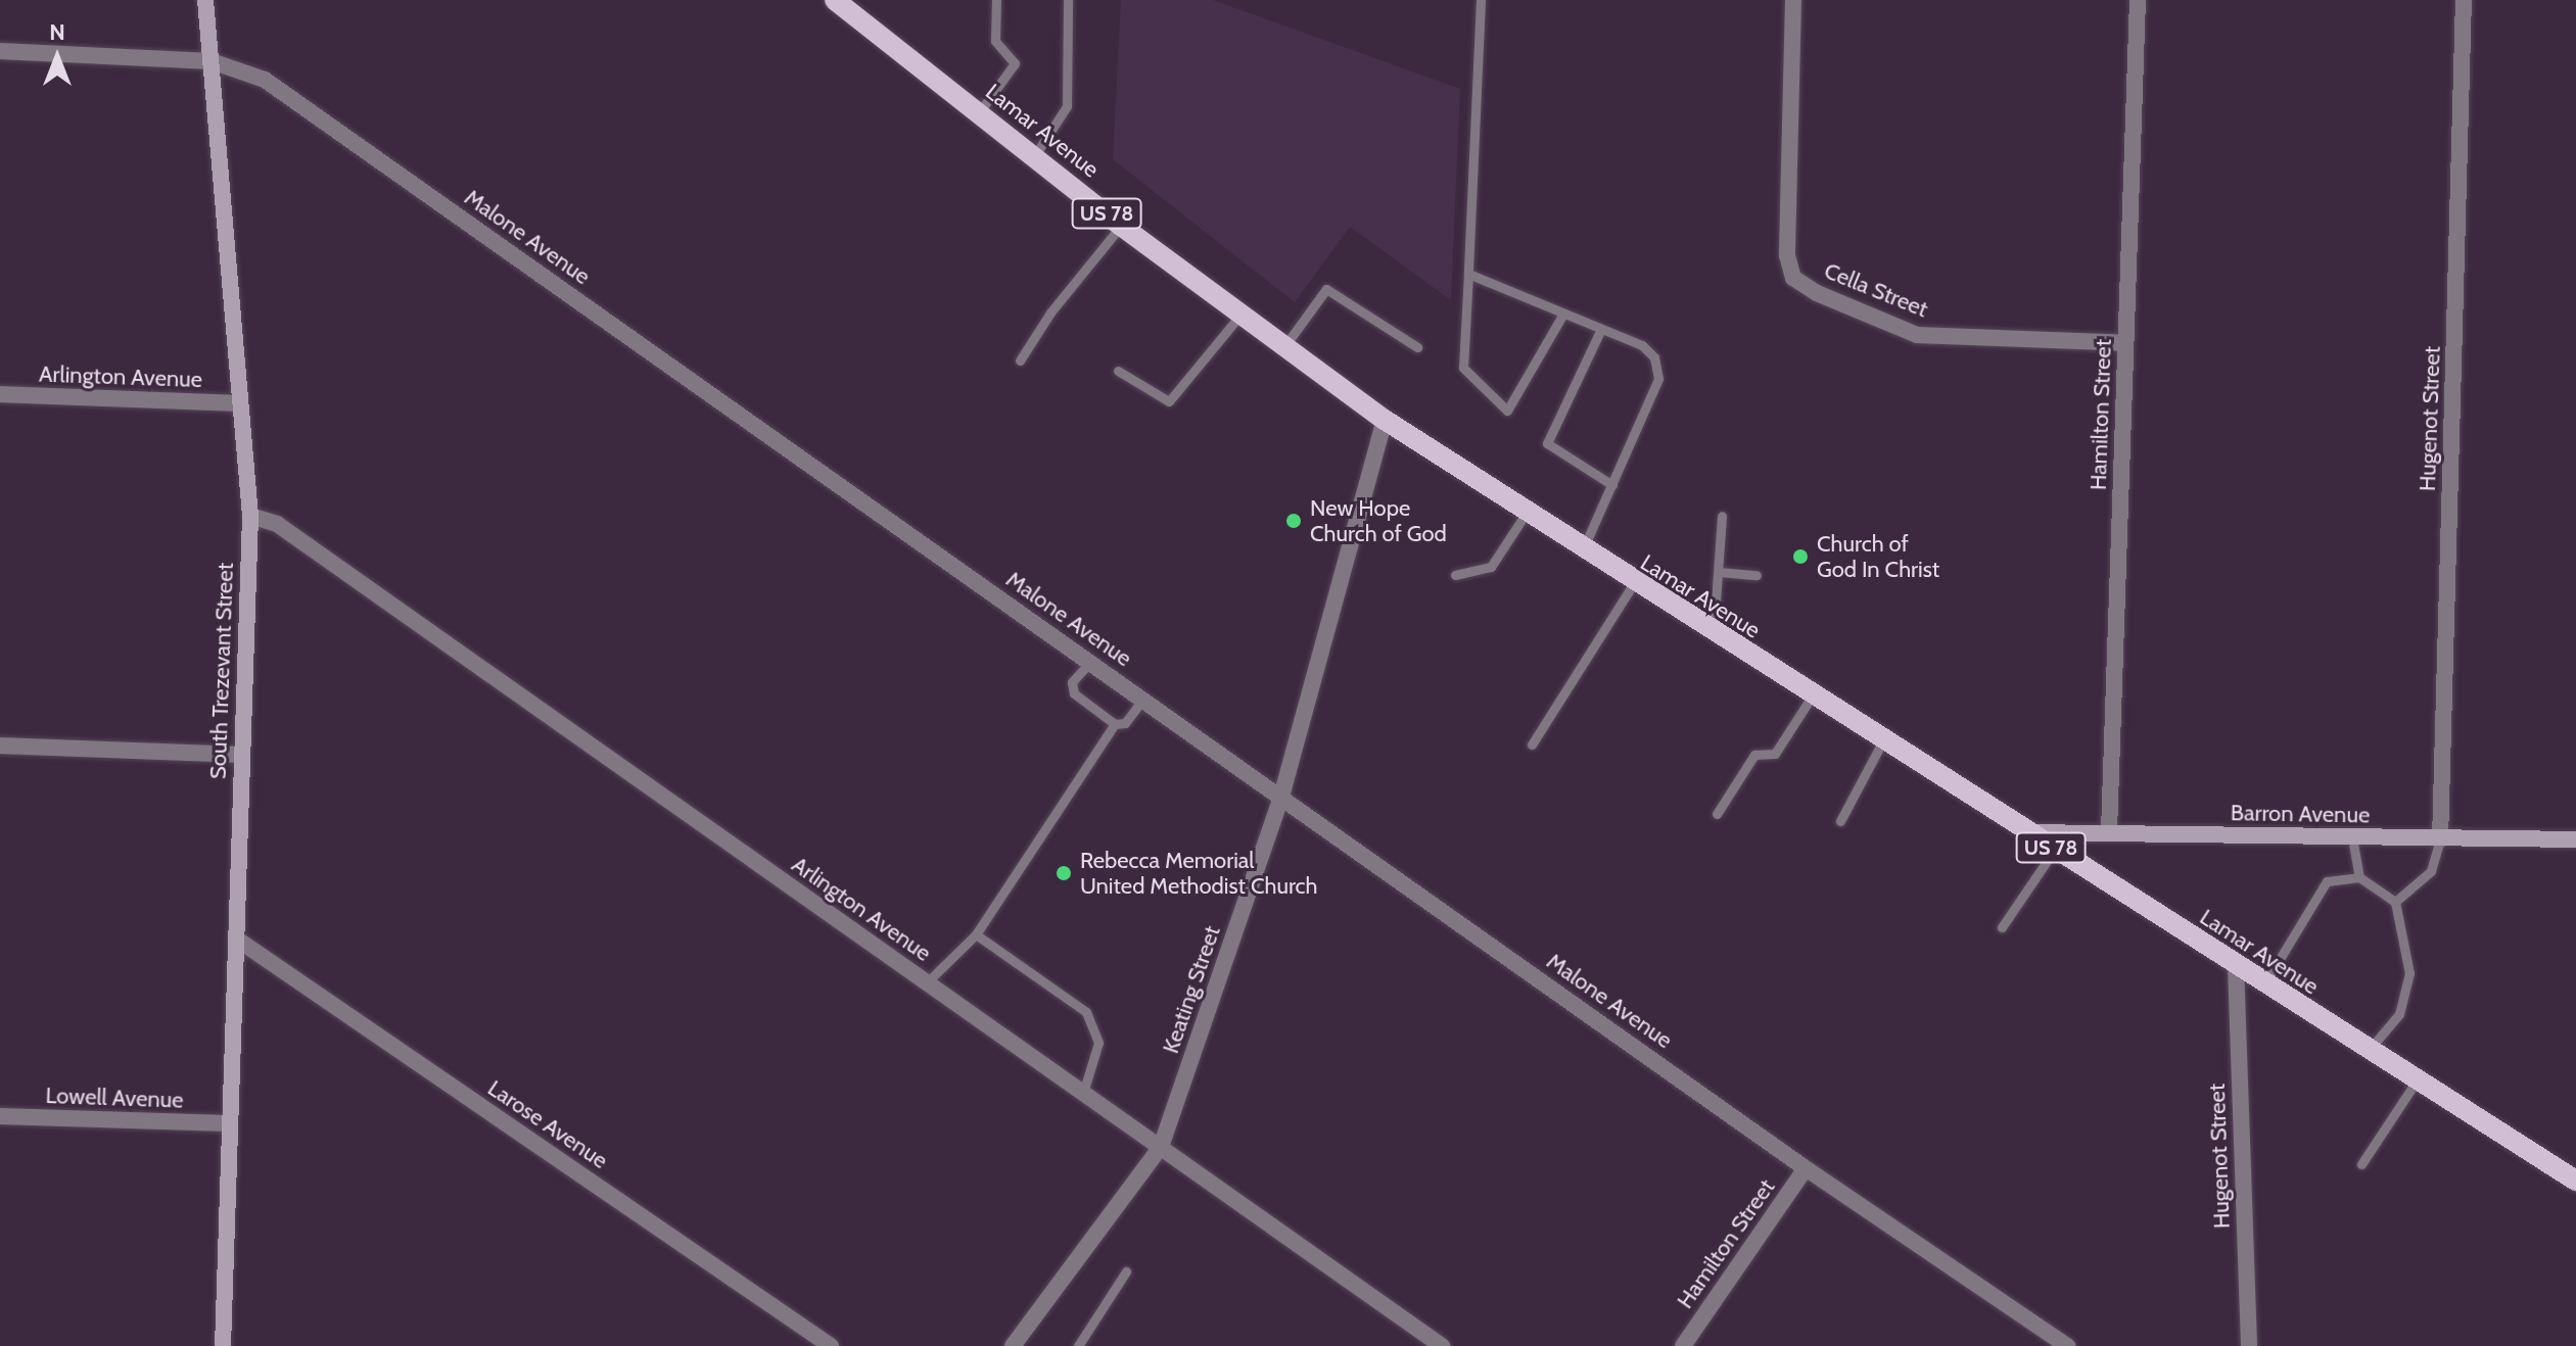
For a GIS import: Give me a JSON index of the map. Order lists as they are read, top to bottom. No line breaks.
{"streets":{"main road":["Lamar Avenue","US 78"],"street":["Malone Avenue","Cella Street","Arlington Avenue","Hamilton Street","Hugenot Street","South Trezevant Street","Barron Avenue","Keating Street","Lowell Avenue","Larose Avenue"]},"crossings":[["Lamar Avenue","Hugenot Street"],["Lamar Avenue","Barron Avenue"],["Lamar Avenue","Keating Street"],["Malone Avenue","Hamilton Street"],["Malone Avenue","South Trezevant Street"],["Malone Avenue","Keating Street"],["Cella Street","Hamilton Street"],["Arlington Avenue","South Trezevant Street"],["Arlington Avenue","Keating Street"],["Hamilton Street","Barron Avenue"],["Hugenot Street","Barron Avenue"],["South Trezevant Street","Lowell Avenue"],["South Trezevant Street","Larose Avenue"]],"places":["New Hope Church of God","Church of God In Christ","Rebecca Memorial United Methodist Church"],"north":"top"}
